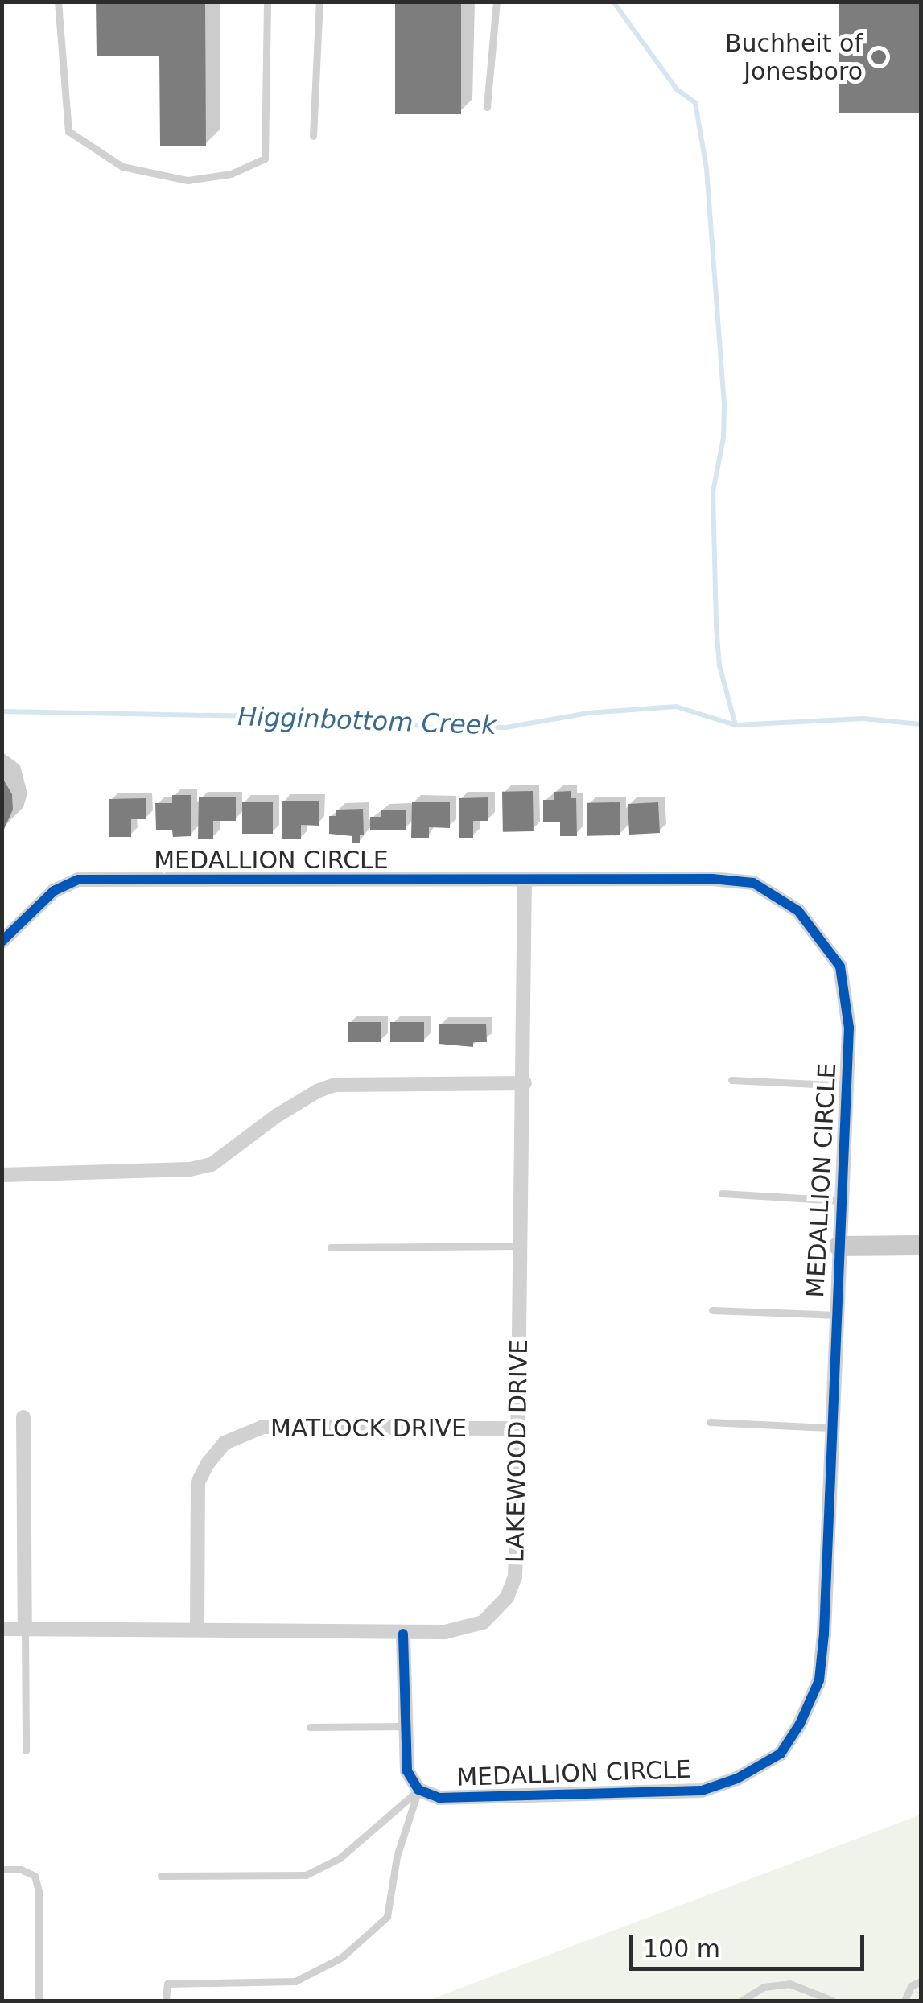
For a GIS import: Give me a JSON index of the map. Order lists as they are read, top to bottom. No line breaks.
{"streets":{"street":["MEDALLION CIRCLE","MATLOCK DRIVE","LAKEWOOD DRIVE"]},"crossings":[["MEDALLION CIRCLE","LAKEWOOD DRIVE"],["MATLOCK DRIVE","LAKEWOOD DRIVE"]],"water":["Higginbottom Creek"],"places":["Buchheit of Jonesboro"],"scale_bar":"100 m"}
